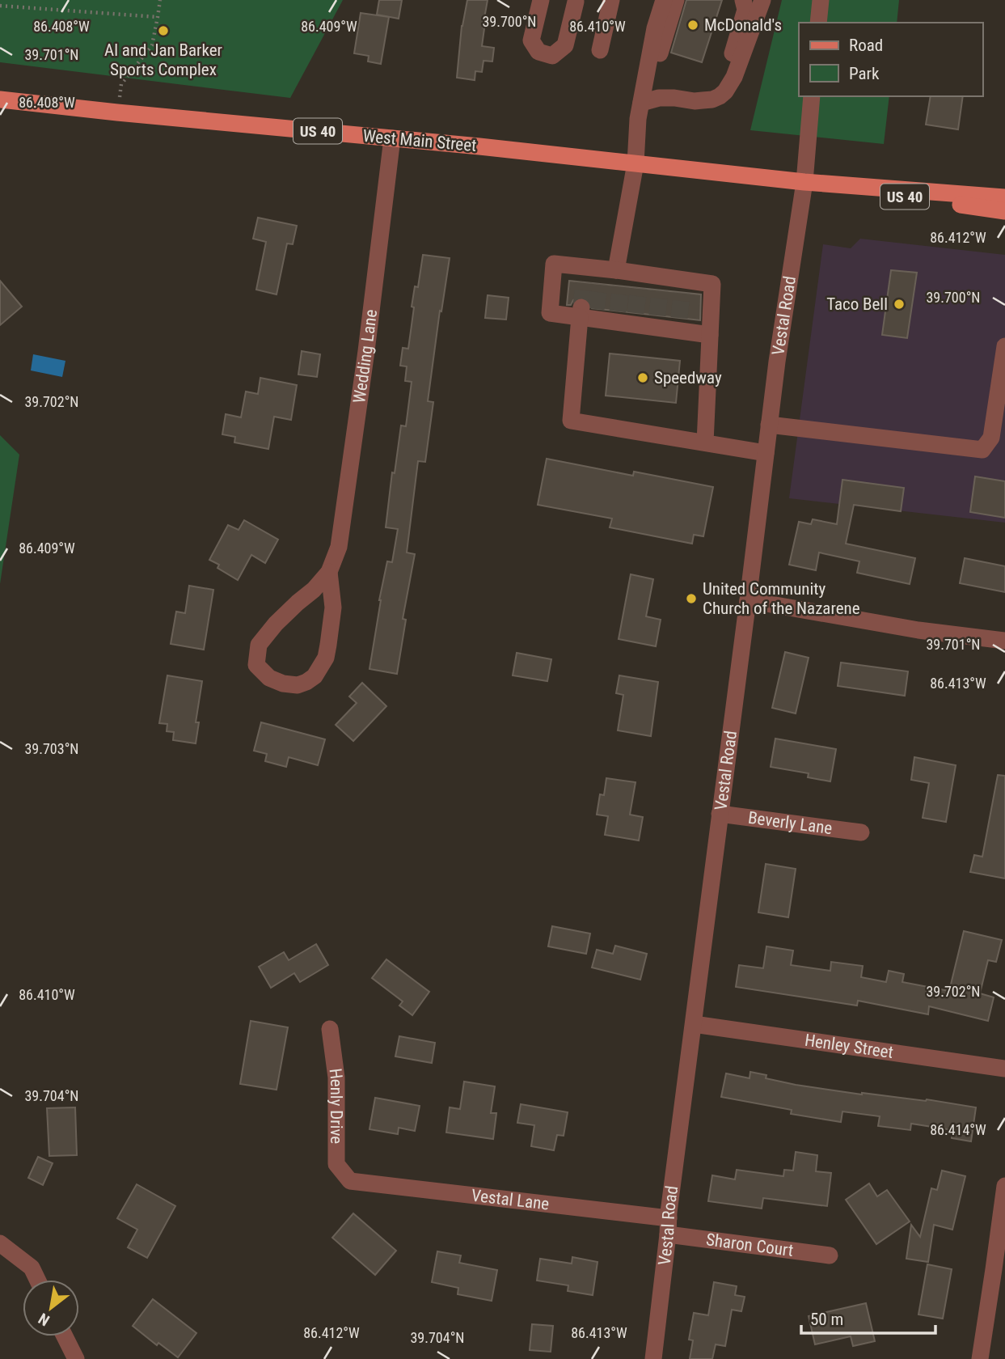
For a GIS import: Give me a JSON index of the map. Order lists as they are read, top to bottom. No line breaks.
{"streets":{"main road":["US 40","West Main Street"],"street":["Vestal Road","Wedding Lane","Beverly Lane","Henley Street","Henly Drive","Vestal Lane","Sharon Court"]},"crossings":[["West Main Street","Vestal Road"],["West Main Street","Wedding Lane"],["Vestal Road","Beverly Lane"],["Vestal Road","Henley Street"],["Vestal Road","Vestal Lane"],["Vestal Road","Sharon Court"],["Henly Drive","Vestal Lane"],["Vestal Lane","Sharon Court"]],"places":["McDonald's","Al and Jan Barker Sports Complex","Taco Bell","Speedway","United Community Church of the Nazarene"],"legend":["Road","Park"],"scale_bar":"50 m","north":"bottom left","coordinates":["39.700°N","86.409°W","86.408°W","86.410°W","39.701°N","86.412°W","39.702°N","86.413°W","39.703°N","39.704°N","86.414°W"]}
